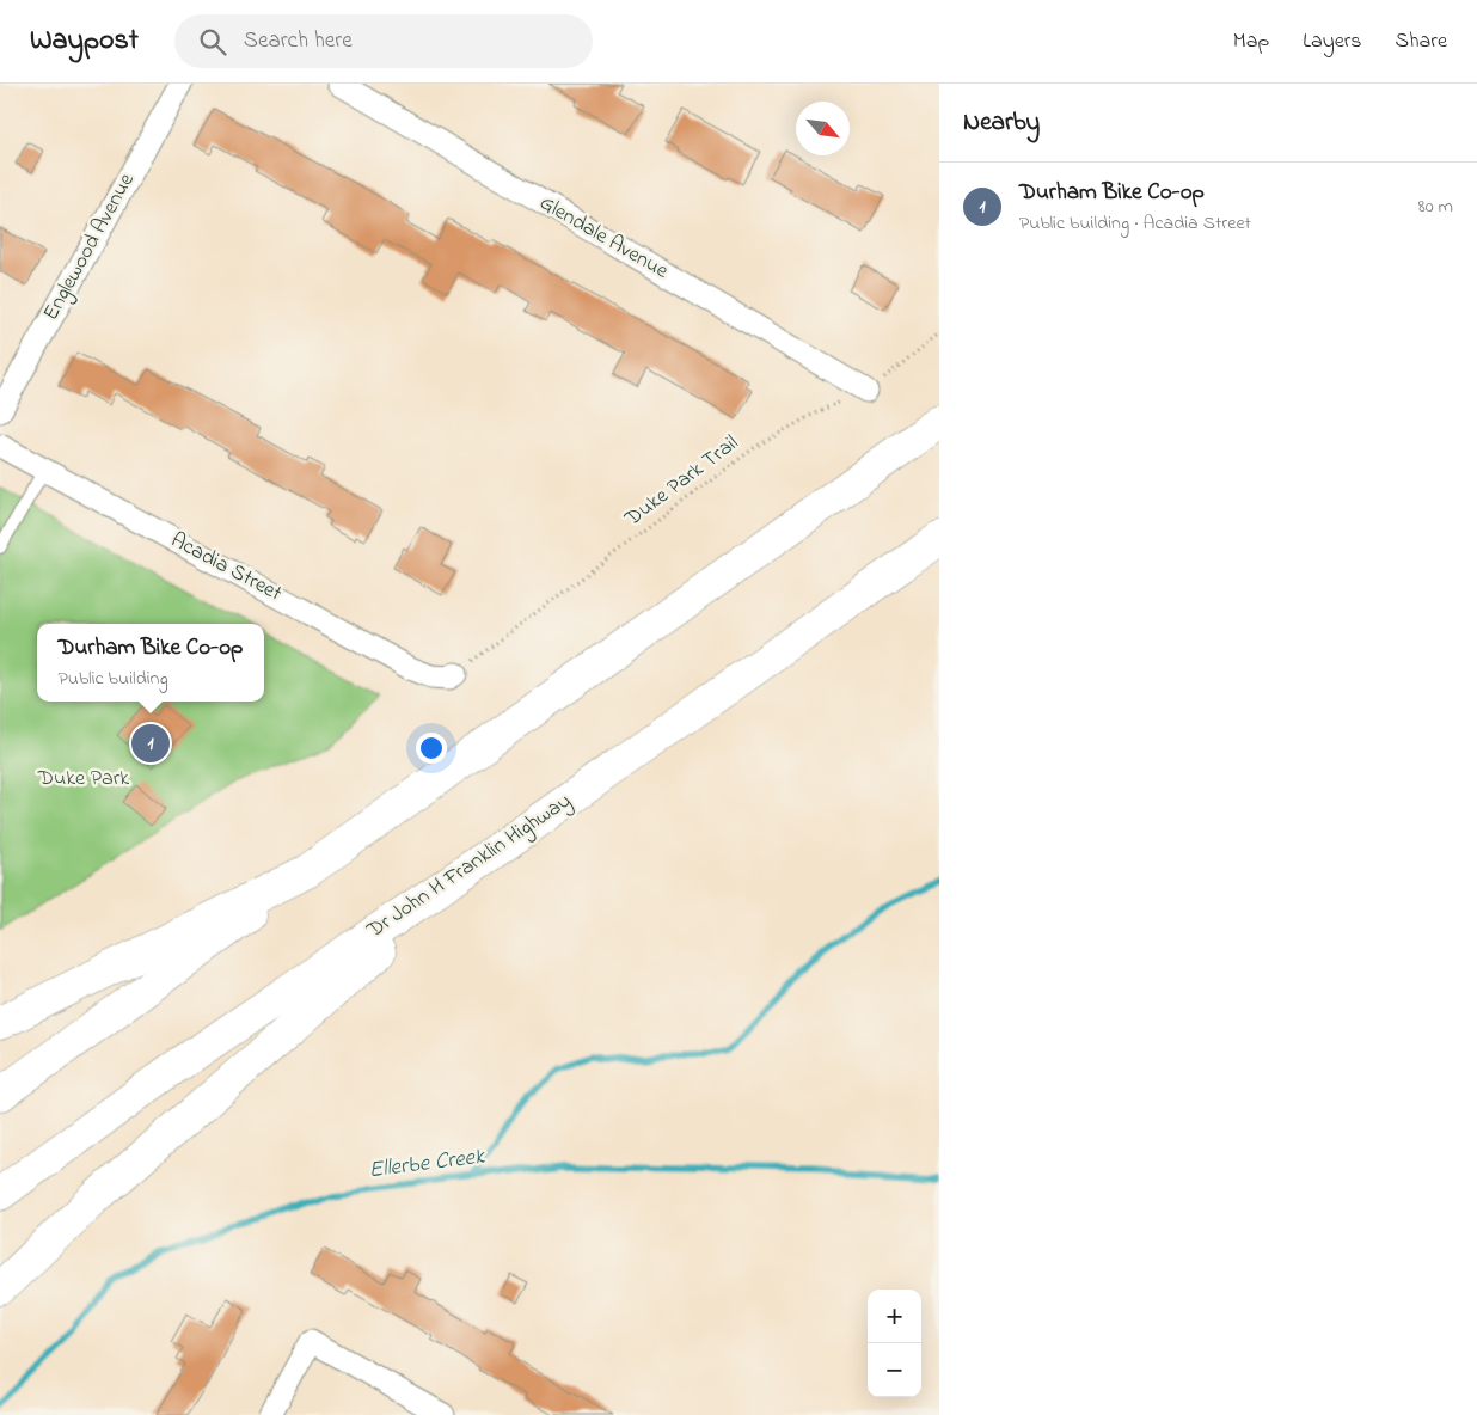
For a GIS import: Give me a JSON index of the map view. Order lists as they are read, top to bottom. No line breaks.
{"streets":{"highway":["Dr John H Franklin Highway"],"street":["Glendale Avenue","Englewood Avenue","Acadia Street"],"path":["Duke Park Trail"]},"crossings":[["Glendale Avenue","Duke Park Trail"],["Duke Park Trail","Acadia Street"]],"water":["Ellerbe Creek"],"parks":["Duke Park"],"north":"bottom right","page":{"header":"Waypost","search":"Search here","nav":["Map","Layers","Share"],"heading":"Nearby","list":[{"mark":"1","name":"Durham Bike Co-op","note":"Public building · Acadia Street","value":"80 m"}],"popup":["Durham Bike Co-op","Public building"],"pins":"1","map_buttons":["+","−"]}}
